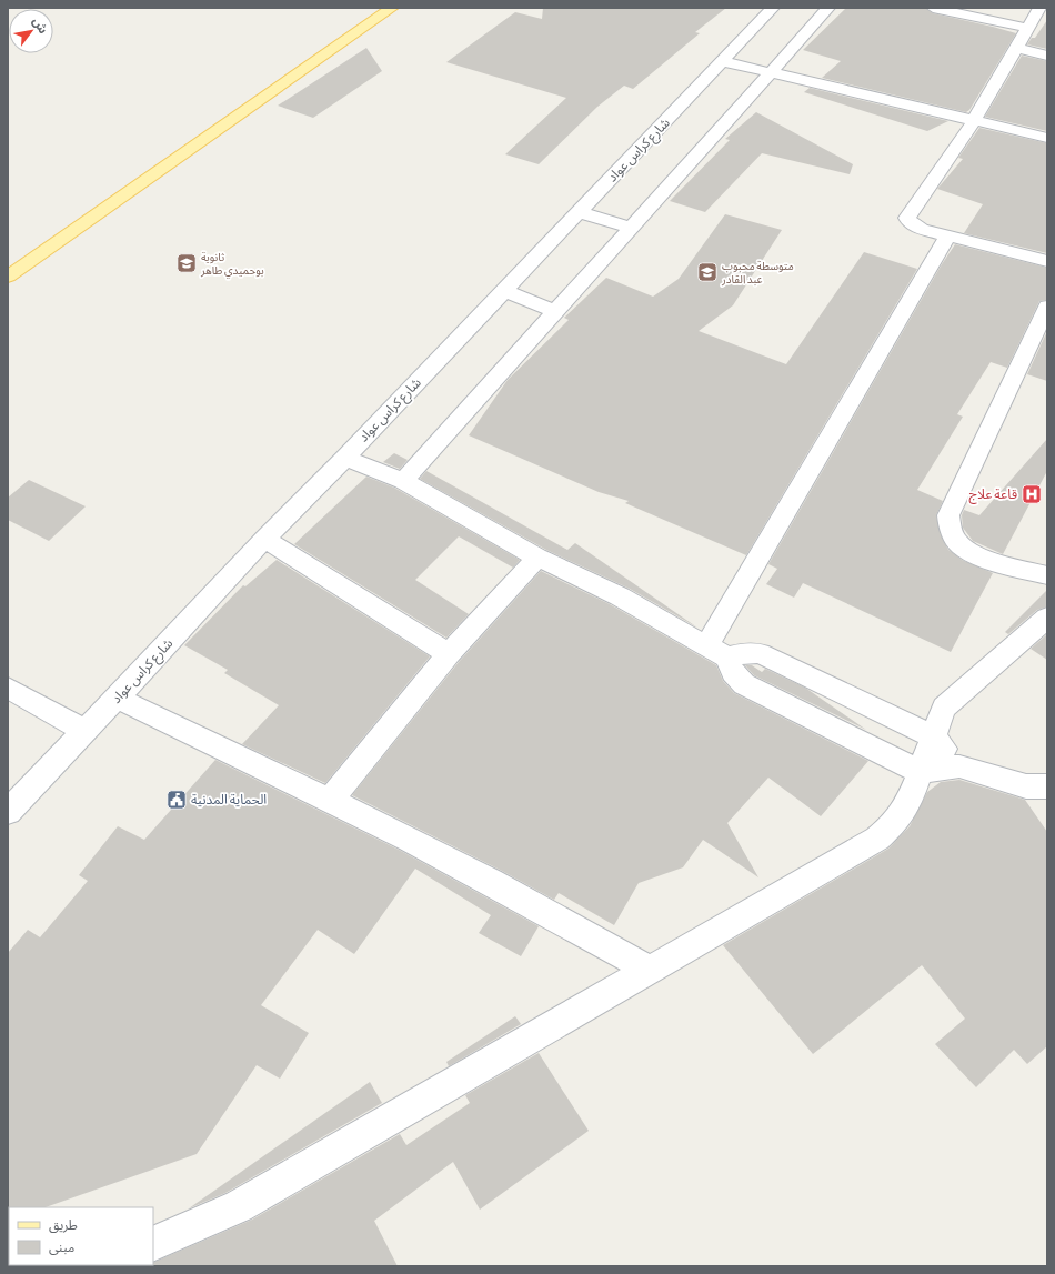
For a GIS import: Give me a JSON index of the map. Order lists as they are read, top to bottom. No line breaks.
{"streets":{"street":["شارع كراس عواد"]},"places":{"school or university":["ثانوية بوحميدي طاهر","متوسطة محبوب عبد القادر"],"hospital":["قاعة علاج"],"public building":["الحماية المدنية"]},"legend":["طريق","مبنى"],"north":"top right"}
